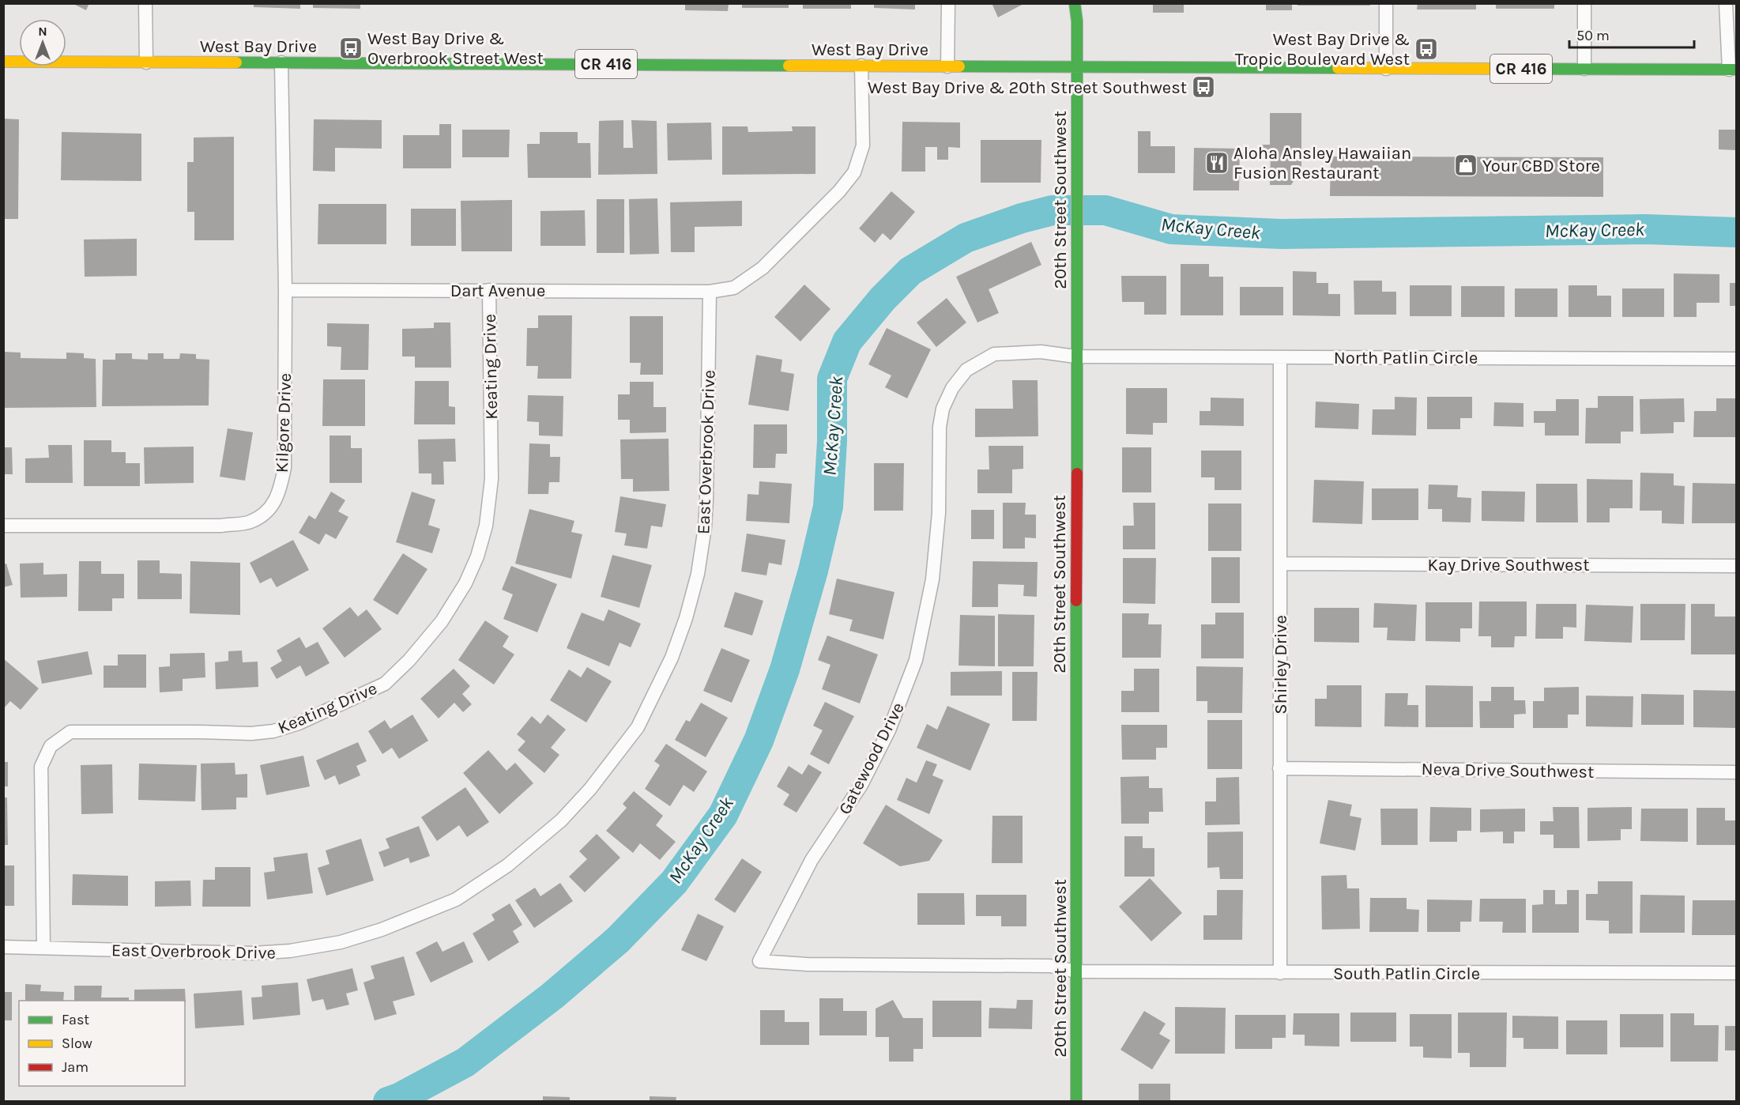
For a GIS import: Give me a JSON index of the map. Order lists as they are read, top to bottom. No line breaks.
{"streets":{"main road":["West Bay Drive","CR 416","20th Street Southwest"],"street":["Dart Avenue","North Patlin Circle","Keating Drive","Kilgore Drive","East Overbrook Drive","Kay Drive Southwest","Shirley Drive","Gatewood Drive","Neva Drive Southwest","South Patlin Circle"]},"crossings":[["West Bay Drive","20th Street Southwest"],["West Bay Drive","Kilgore Drive"],["20th Street Southwest","North Patlin Circle"],["20th Street Southwest","Gatewood Drive"],["20th Street Southwest","South Patlin Circle"],["Dart Avenue","Keating Drive"],["Dart Avenue","Kilgore Drive"],["Dart Avenue","East Overbrook Drive"],["North Patlin Circle","Shirley Drive"],["North Patlin Circle","Gatewood Drive"],["Keating Drive","East Overbrook Drive"],["Kay Drive Southwest","Shirley Drive"],["Shirley Drive","Neva Drive Southwest"],["Shirley Drive","South Patlin Circle"],["Gatewood Drive","South Patlin Circle"]],"water":["McKay Creek"],"places":{"bus stop":["West Bay Drive & Overbrook Street West","West Bay Drive & Tropic Boulevard West","West Bay Drive & 20th Street Southwest"],"restaurant":["Aloha Ansley Hawaiian Fusion Restaurant"],"shop":["Your CBD Store"]},"legend":["Fast","Slow","Jam"],"scale_bar":"50 m","north":"top"}
